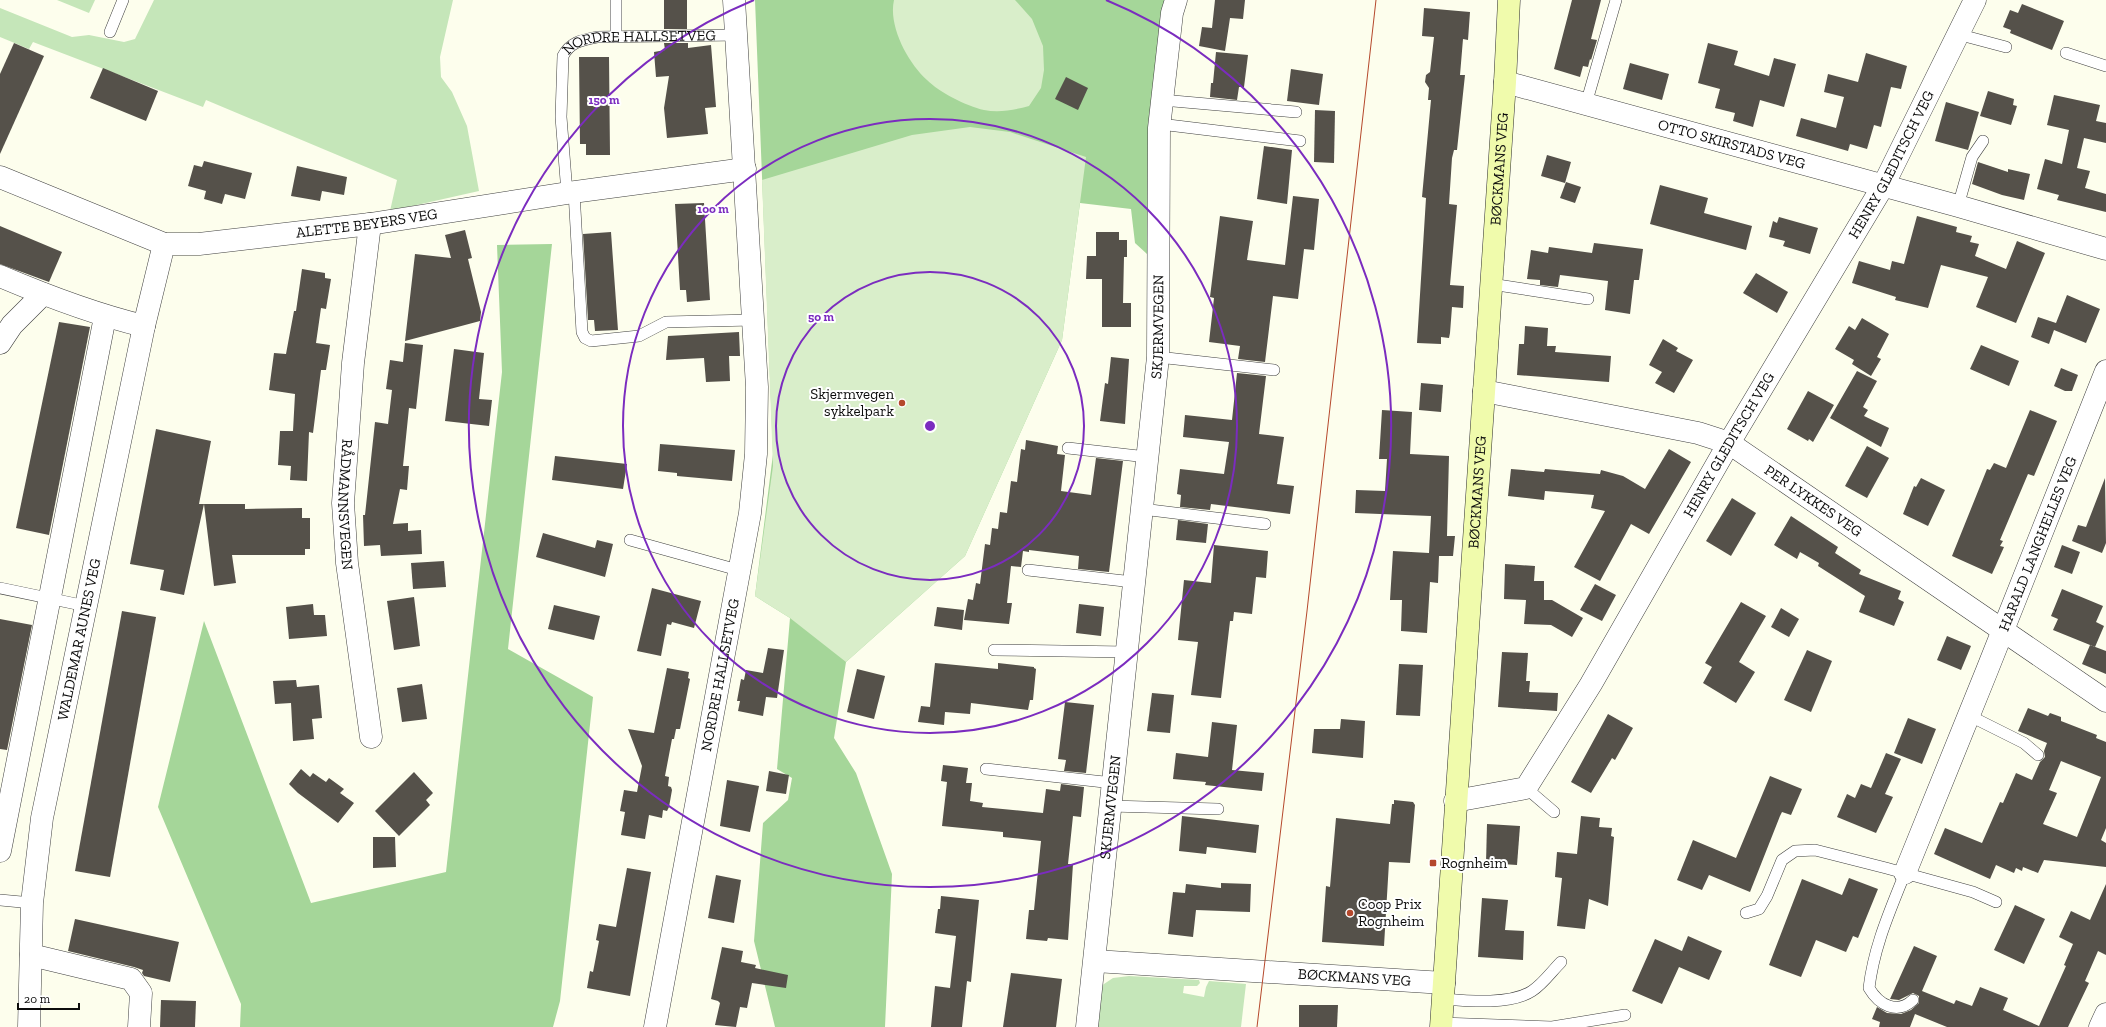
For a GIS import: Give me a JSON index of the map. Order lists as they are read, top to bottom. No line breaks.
{"streets":{"main road":["BØCKMANS VEG"],"street":["NORDRE HALLSETVEG","OTTO SKIRSTADS VEG","HENRY GLEDITSCH VEG","ALETTE BEYERS VEG","SKJERMVEGEN","PER LYKKES VEG","RÅDMANNSVEGEN","HARALD LANGHELLES VEG","WALDEMAR AUNES VEG"]},"crossings":[["NORDRE HALLSETVEG","ALETTE BEYERS VEG"],["OTTO SKIRSTADS VEG","HENRY GLEDITSCH VEG"],["OTTO SKIRSTADS VEG","BØCKMANS VEG"],["HENRY GLEDITSCH VEG","PER LYKKES VEG"],["BØCKMANS VEG","SKJERMVEGEN"],["BØCKMANS VEG","PER LYKKES VEG"],["ALETTE BEYERS VEG","RÅDMANNSVEGEN"],["ALETTE BEYERS VEG","WALDEMAR AUNES VEG"],["PER LYKKES VEG","HARALD LANGHELLES VEG"]],"places":{"other":["Skjermvegen sykkelpark","Coop Prix Rognheim"],"transit":["Rognheim"]},"scale_bar":"20 m","rings":["150 m","100 m","50 m"]}
